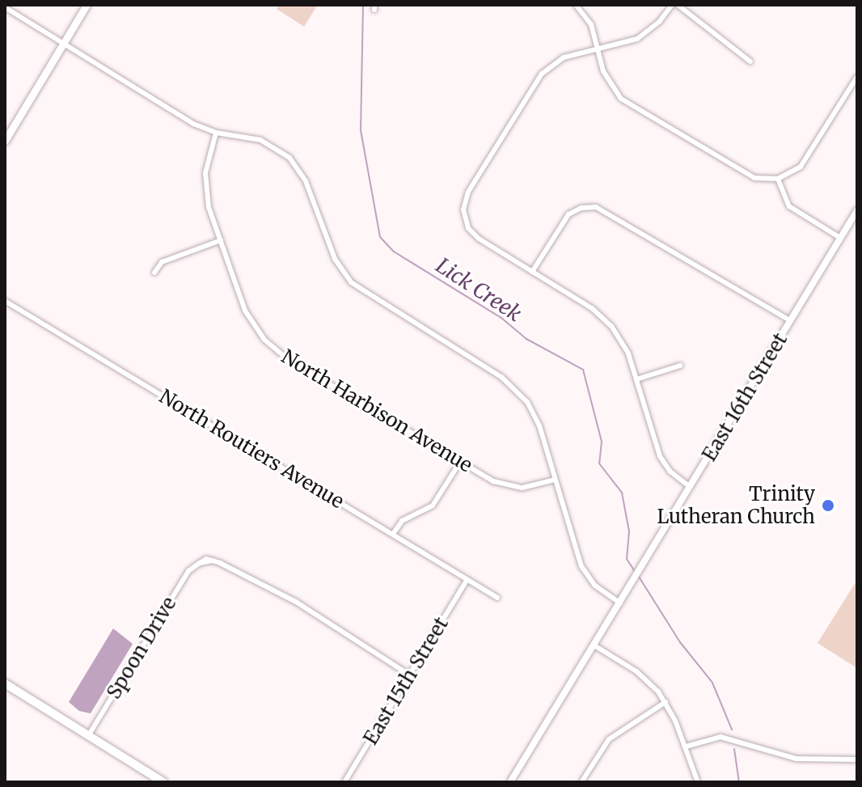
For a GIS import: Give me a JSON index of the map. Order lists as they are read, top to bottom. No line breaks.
{"streets":{"street":["East 16th Street","North Harbison Avenue","North Routiers Avenue","Spoon Drive","East 15th Street"]},"crossings":[["North Routiers Avenue","East 15th Street"],["Spoon Drive","East 15th Street"]],"water":["Lick Creek"],"places":["Trinity Lutheran Church"]}
